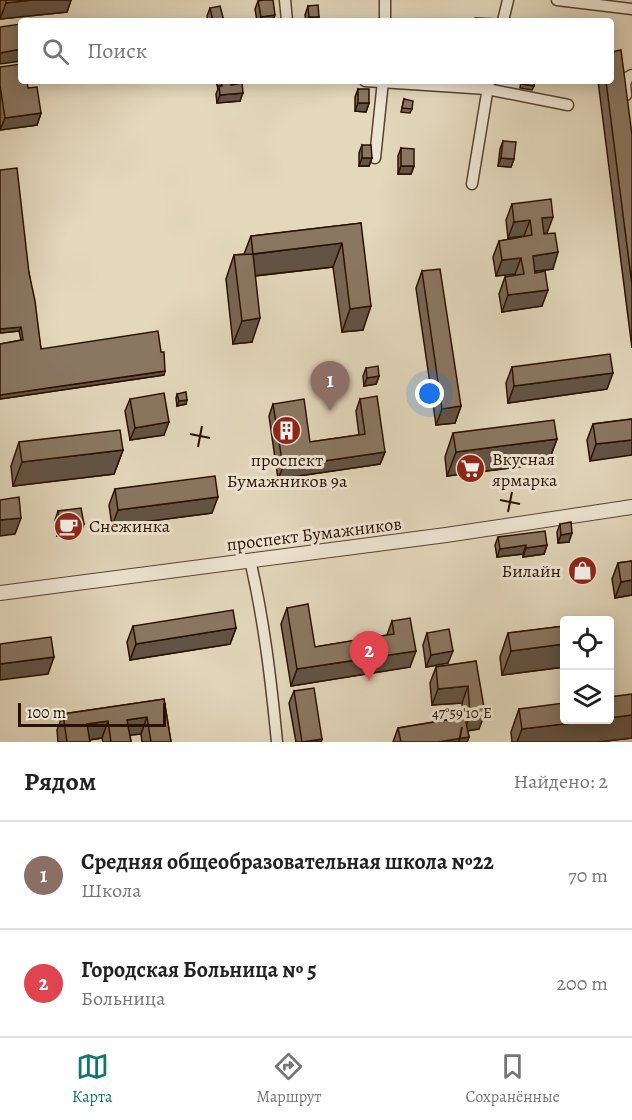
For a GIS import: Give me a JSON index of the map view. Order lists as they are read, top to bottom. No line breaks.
{"streets":{"street":["проспект Бумажников"]},"places":{"building":["проспект Бумажников 9а"],"supermarket":["Вкусная ярмарка"],"cafe":["Снежинка"],"shop":["Билайн"]},"scale_bar":"100 m","page":{"search":"Поиск","pins":["1","2"],"scale":"100 m","heading":["Рядом","Найдено: 2"],"list":[{"mark":"1","name":"Средняя общеобразовательная школа №22","note":"Школа","value":"70 m"},{"mark":"2","name":"Городская Больница № 5","note":"Больница","value":"200 m"}],"nav":["Карта","Маршрут","Сохранённые"]},"coordinates":["47°59'10\"E"]}
